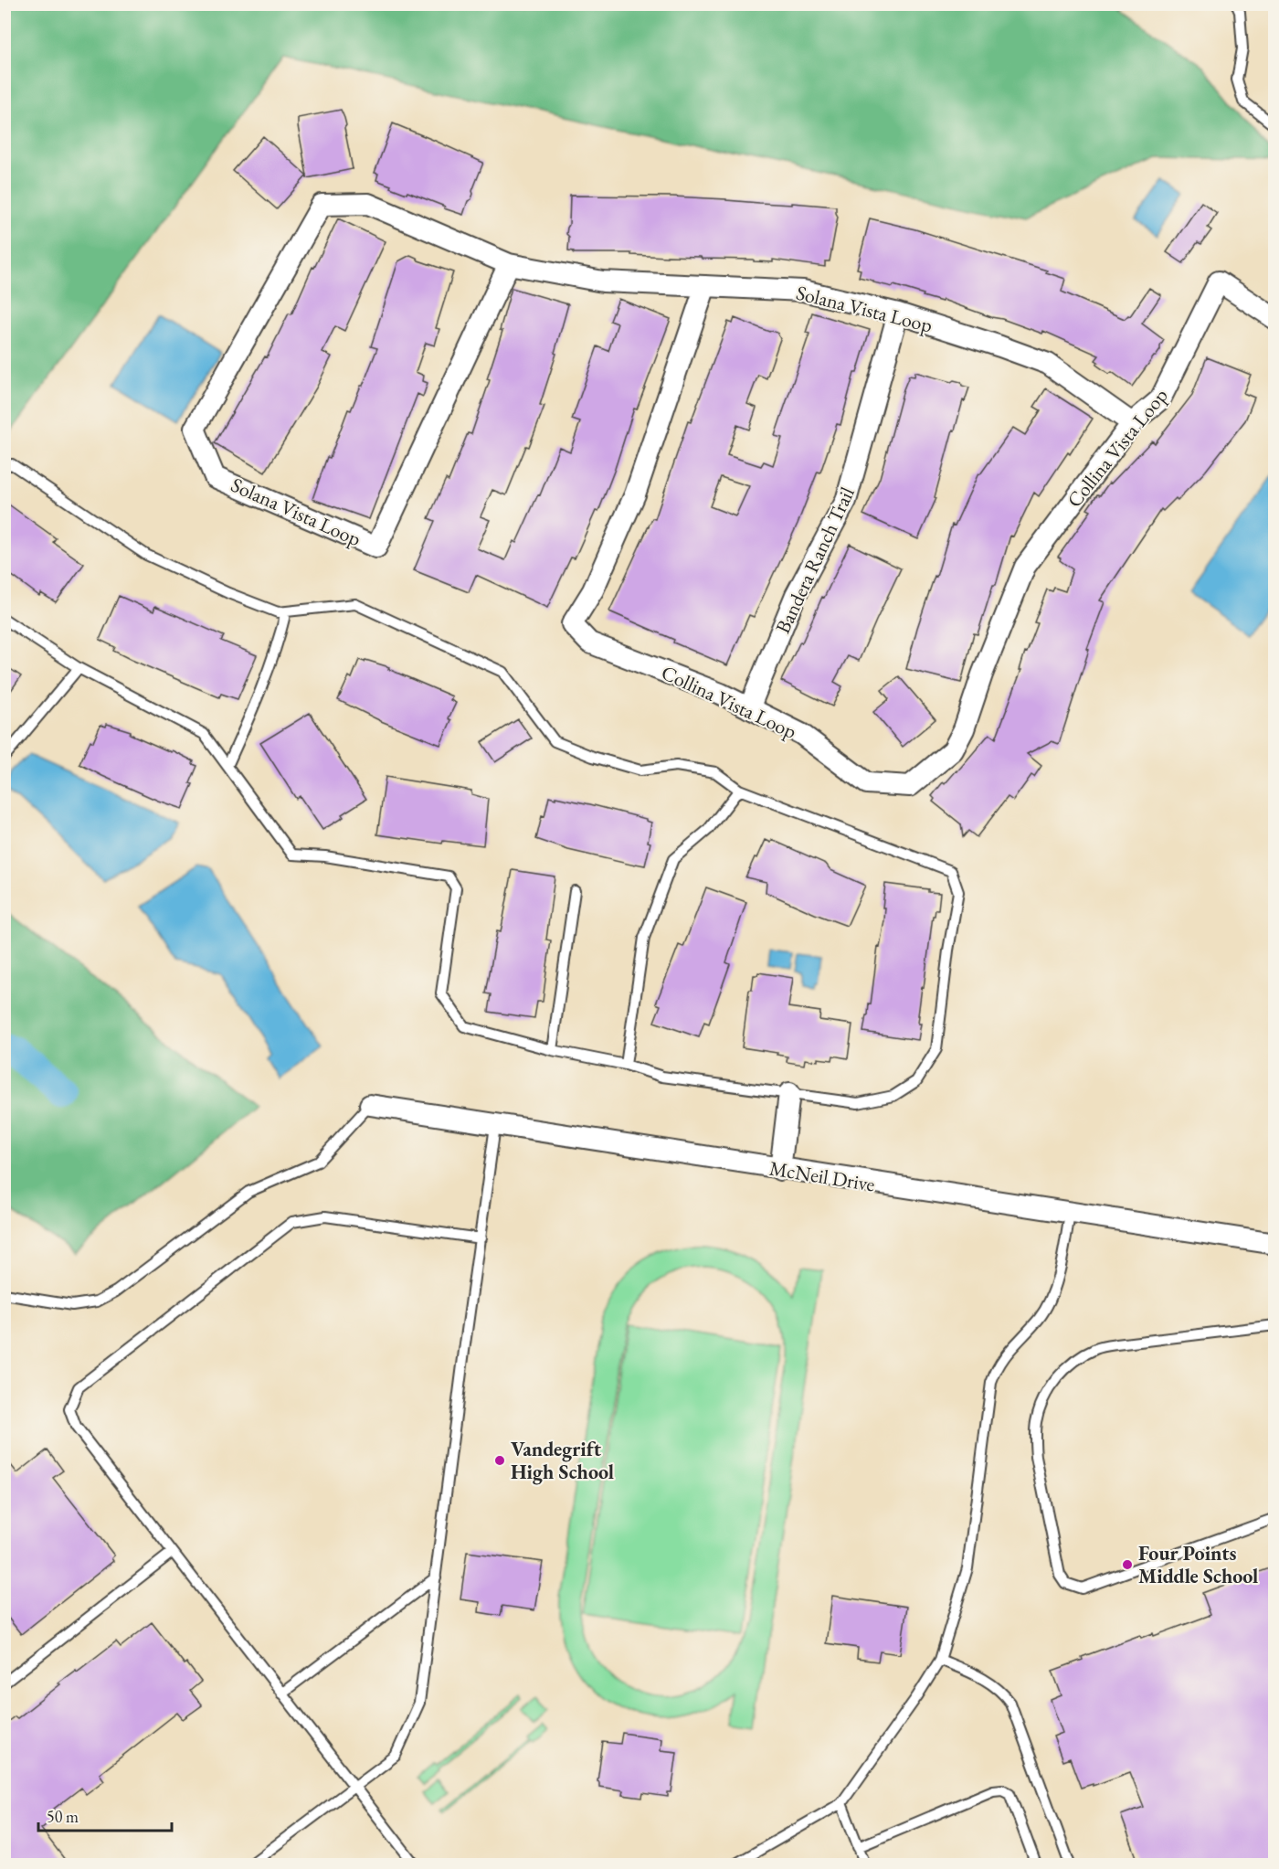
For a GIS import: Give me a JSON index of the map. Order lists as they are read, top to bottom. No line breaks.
{"streets":{"street":["Solana Vista Loop","Collina Vista Loop","Bandera Ranch Trail","McNeil Drive"]},"crossings":[["Solana Vista Loop","Collina Vista Loop"],["Solana Vista Loop","Bandera Ranch Trail"],["Collina Vista Loop","Bandera Ranch Trail"]],"places":["Vandegrift High School","Four Points Middle School"],"scale_bar":"50 m"}
